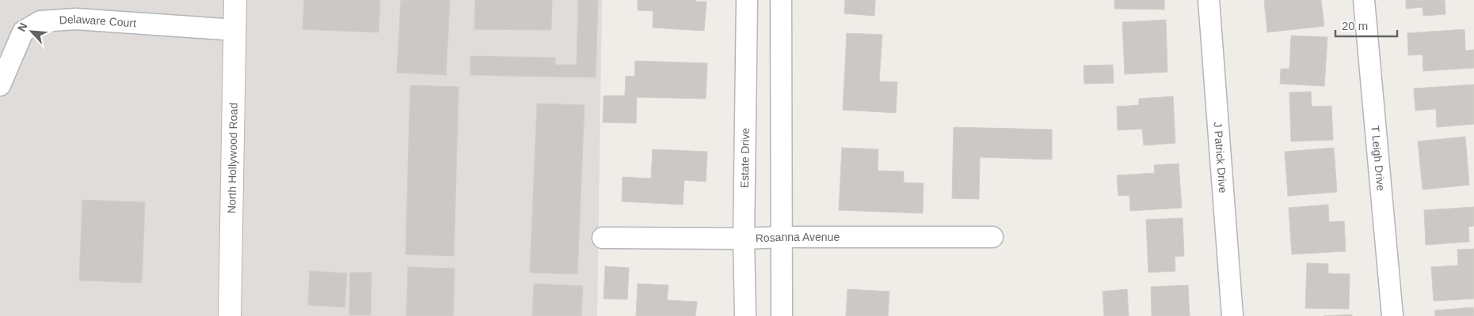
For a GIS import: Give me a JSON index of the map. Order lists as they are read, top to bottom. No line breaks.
{"streets":{"main road":["North Hollywood Road"],"street":["Delaware Court","Estate Drive","J Patrick Drive","T Leigh Drive","Rosanna Avenue"]},"crossings":[["Delaware Court","North Hollywood Road"],["Estate Drive","Rosanna Avenue"]],"scale_bar":"20 m","north":"top left"}
